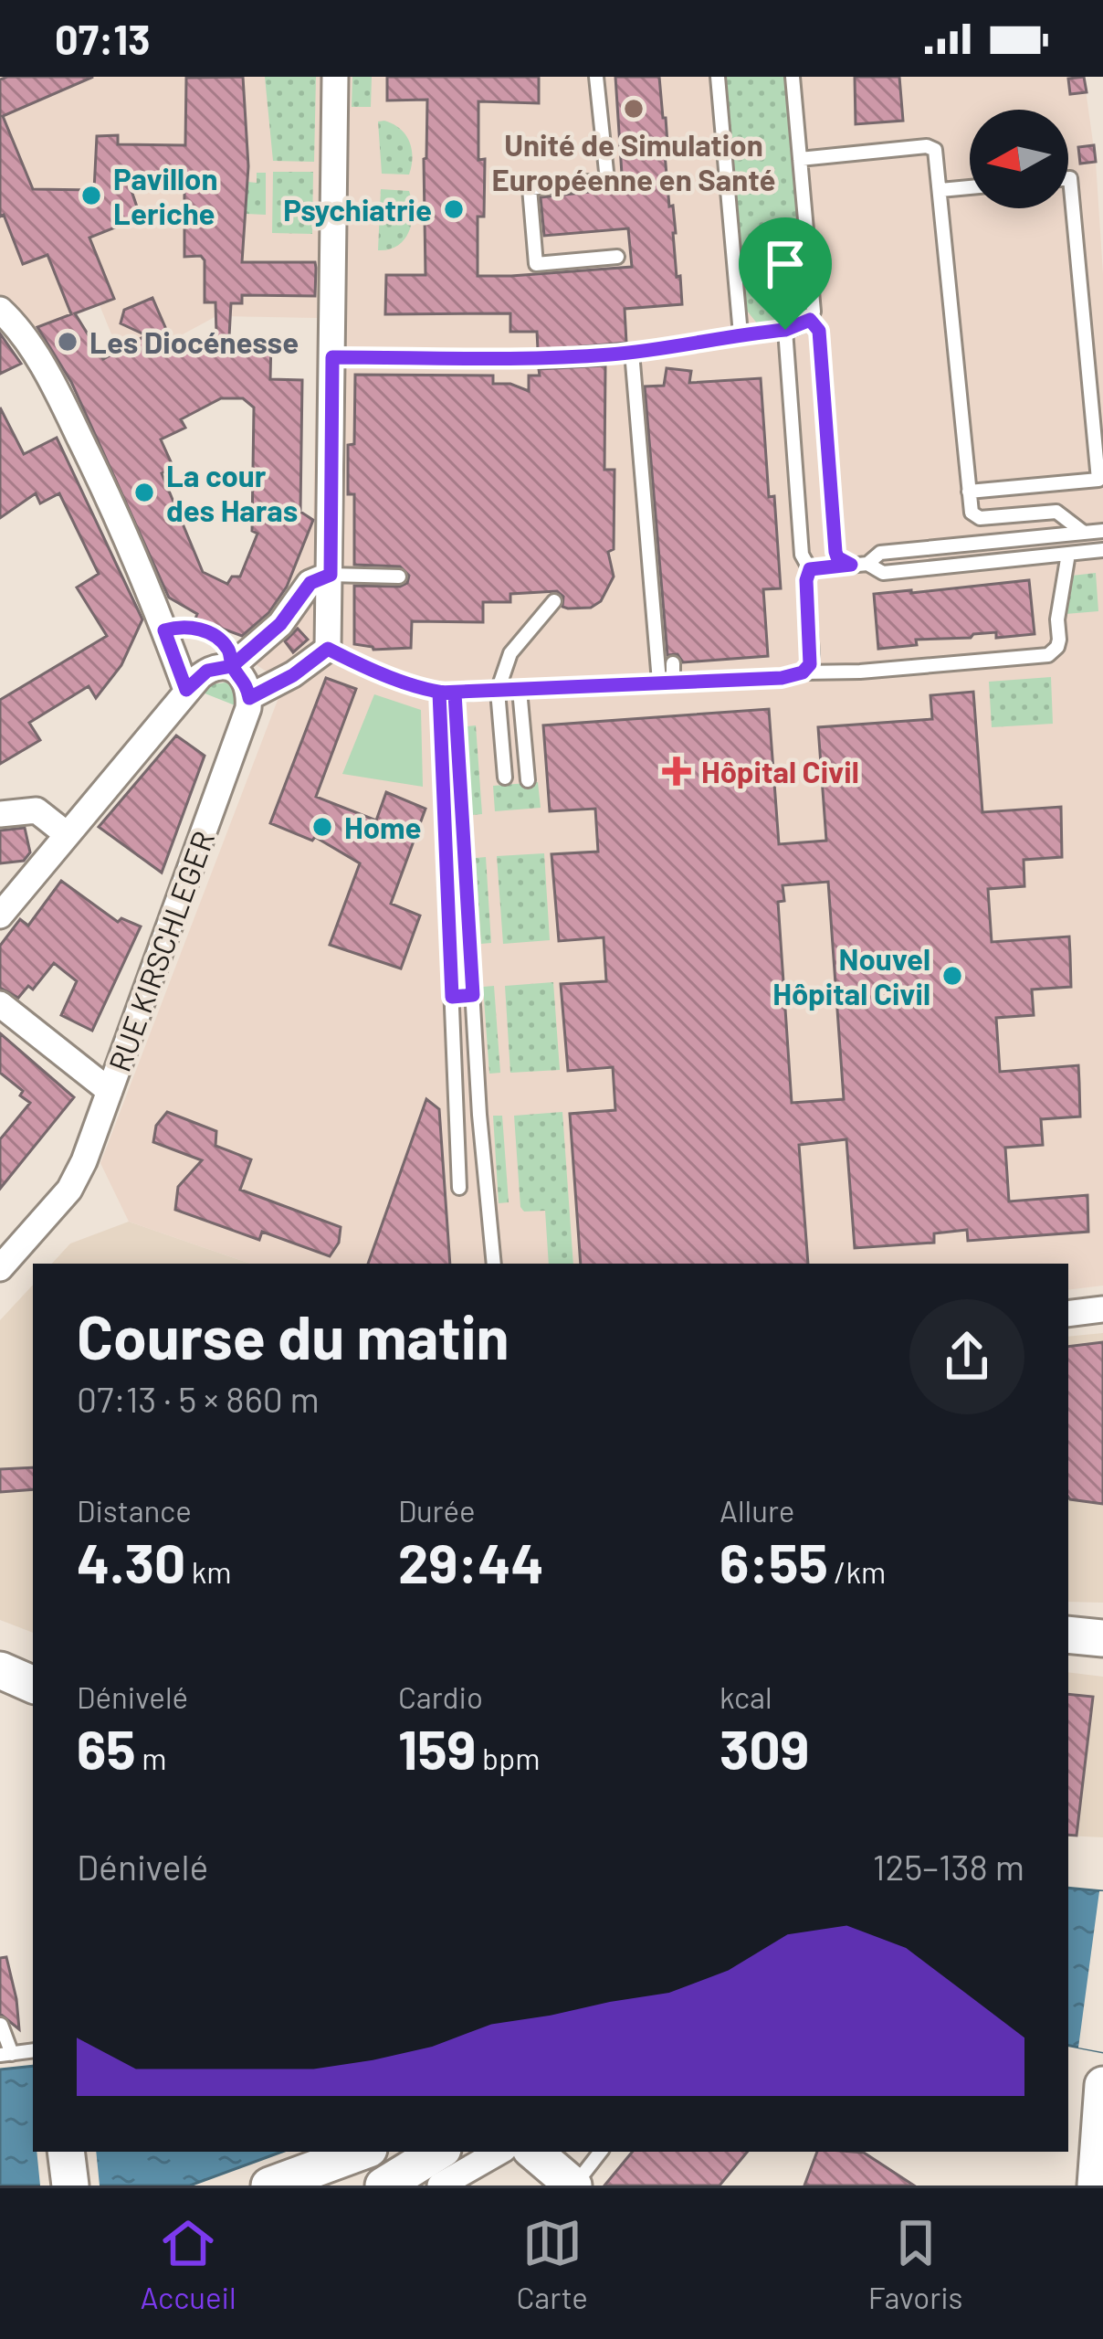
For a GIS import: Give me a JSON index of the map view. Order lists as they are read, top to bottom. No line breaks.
{"streets":{"street":["RUE KIRSCHLEGER"]},"places":{"other":["Unité de Simulation Européenne en Santé","Pavillon Leriche","Psychiatrie","Les Diocénesse","La cour des Haras","Home","Nouvel Hôpital Civil"],"health":["Hôpital Civil"]},"north":"left","page":{"status":"07:13","heading":["Course du matin","07:13 · 5 × 860 m"],"stats":[["Distance","4.30 km"],["Durée","29:44"],["Allure","6:55 /km"],["Dénivelé","65 m"],["Cardio","159 bpm"],["kcal","309"]],"chart":["Dénivelé","125–138 m"],"tabs":["Accueil","Carte","Favoris"]}}
